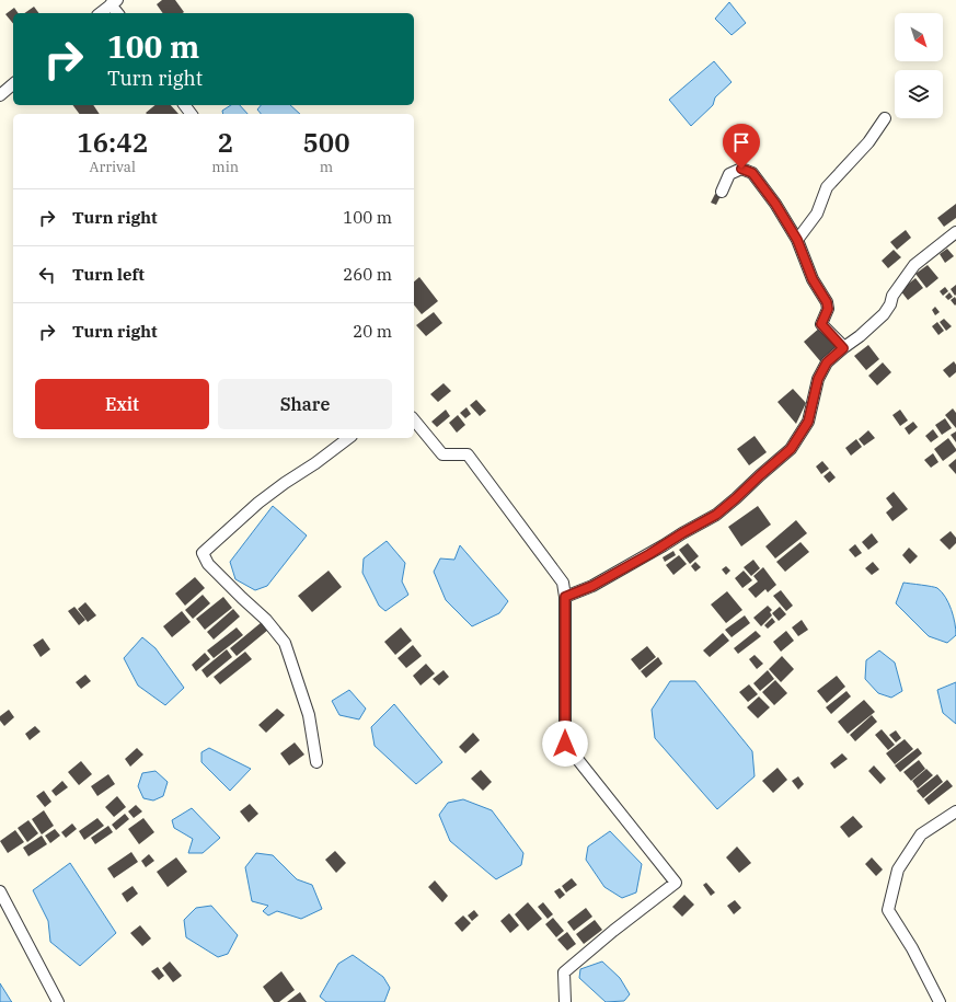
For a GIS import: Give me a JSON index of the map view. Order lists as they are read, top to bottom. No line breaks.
{"north":"bottom right","page":{"turn":["100 m","Turn right"],"eta":["16:42","Arrival","2","min","500","m"],"list":[{"name":"Turn right","value":"100 m"},{"name":"Turn left","value":"260 m"},{"name":"Turn right","value":"20 m"}],"buttons":["Exit","Share"]}}
